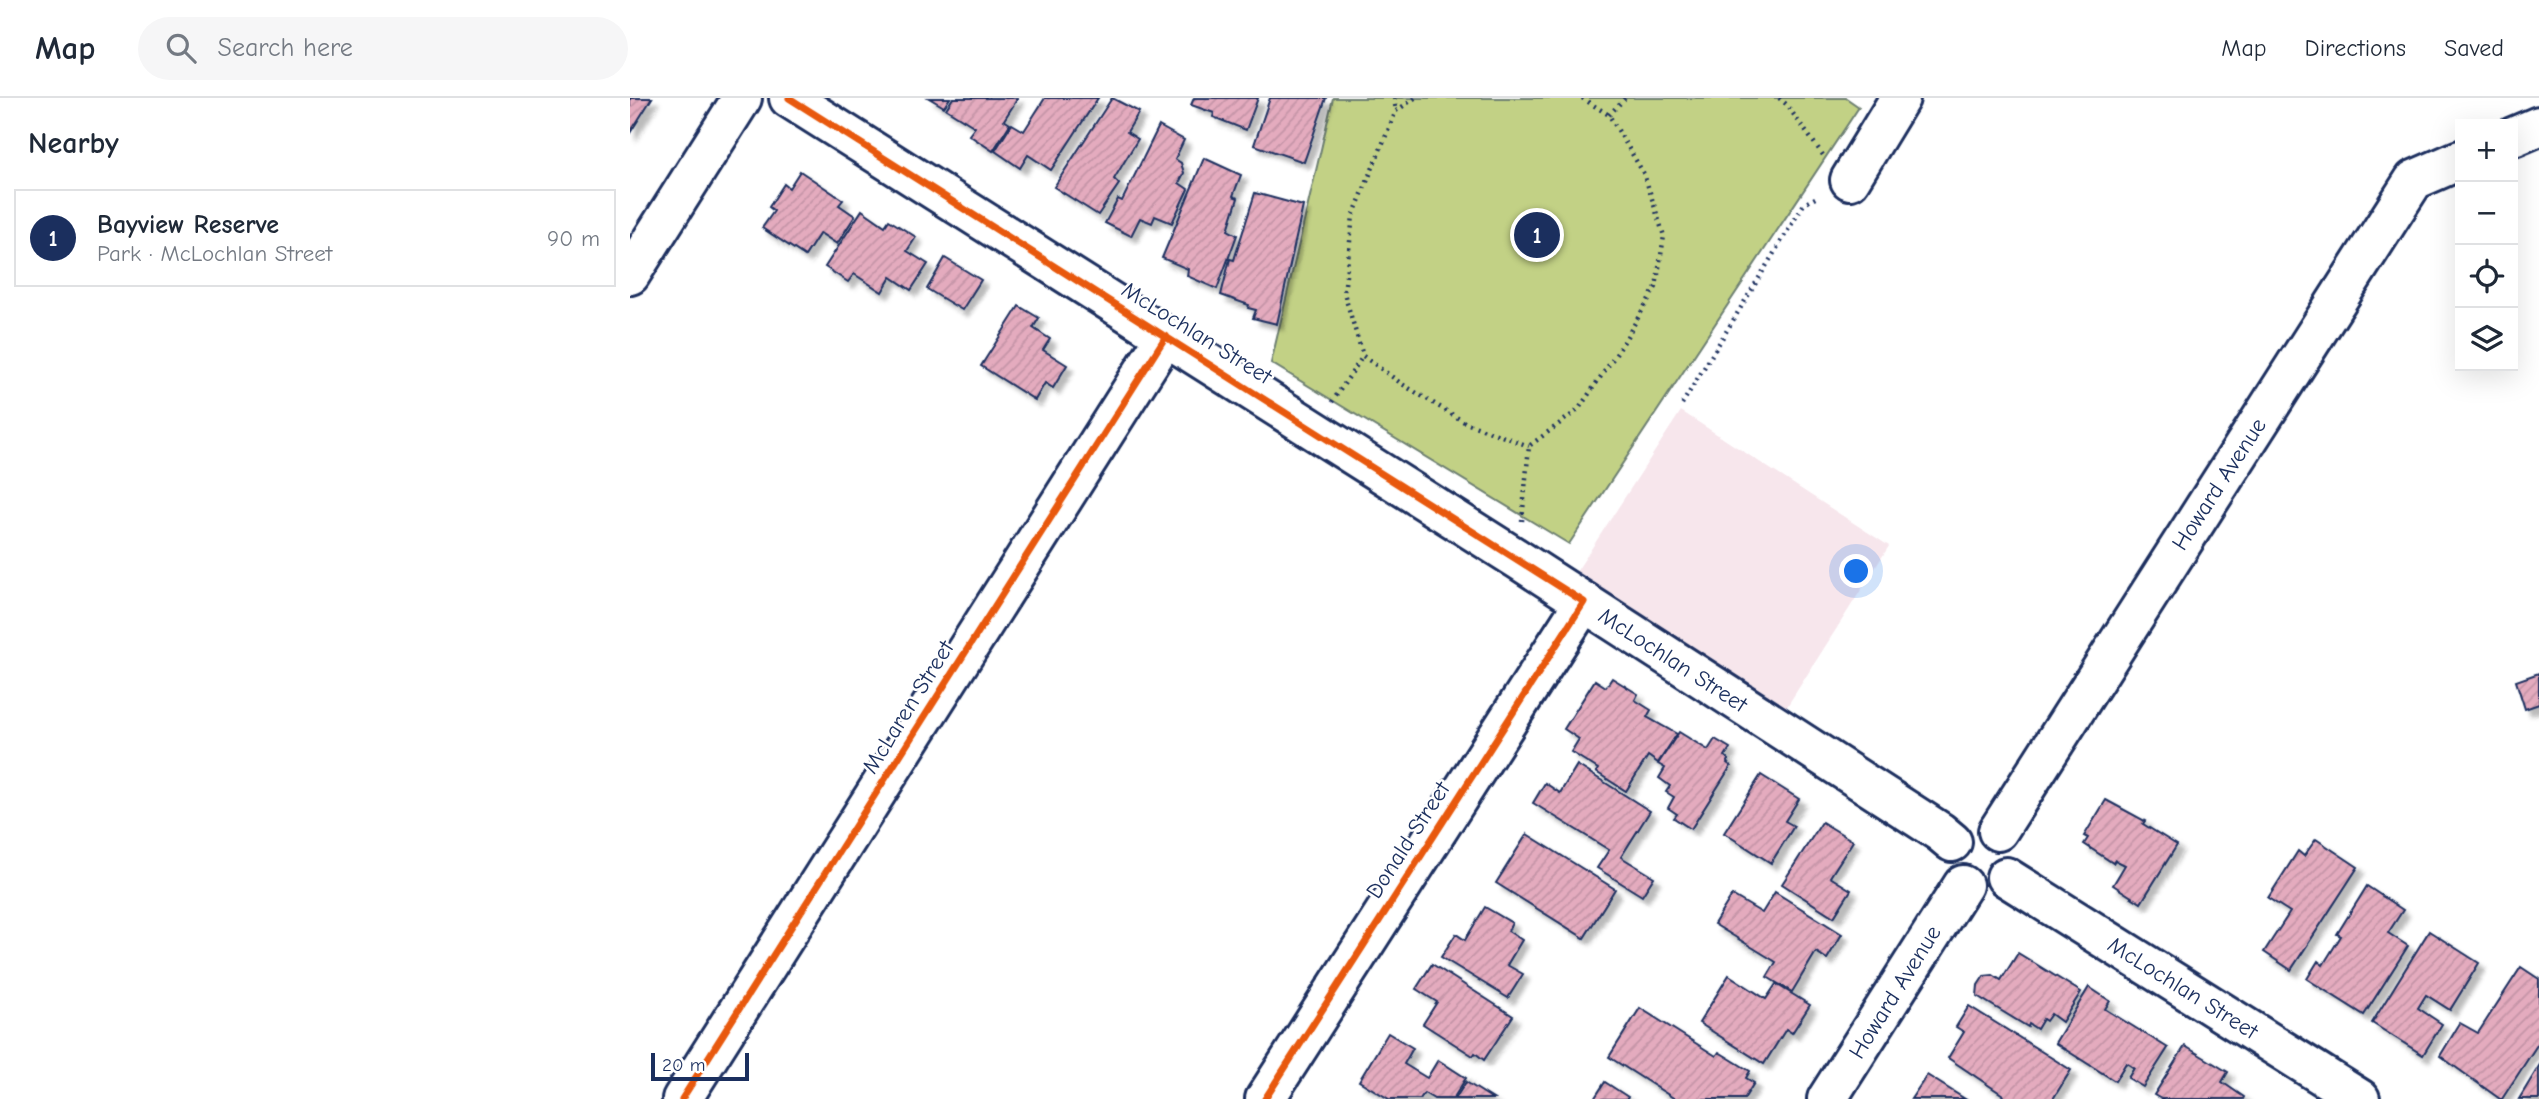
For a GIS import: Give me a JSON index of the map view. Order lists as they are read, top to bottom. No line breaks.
{"streets":{"street":["McLochlan Street","Howard Avenue","McLaren Street","Donald Street"]},"crossings":[["McLochlan Street","Howard Avenue"],["McLochlan Street","McLaren Street"],["McLochlan Street","Donald Street"]],"scale_bar":"20 m","page":{"header":"Map","search":"Search here","nav":["Map","Directions","Saved"],"heading":"Nearby","map_buttons":["+","−"],"list":[{"mark":"1","name":"Bayview Reserve","note":"Park · McLochlan Street","value":"90 m"}],"pins":"1","scale":"20 m"}}
